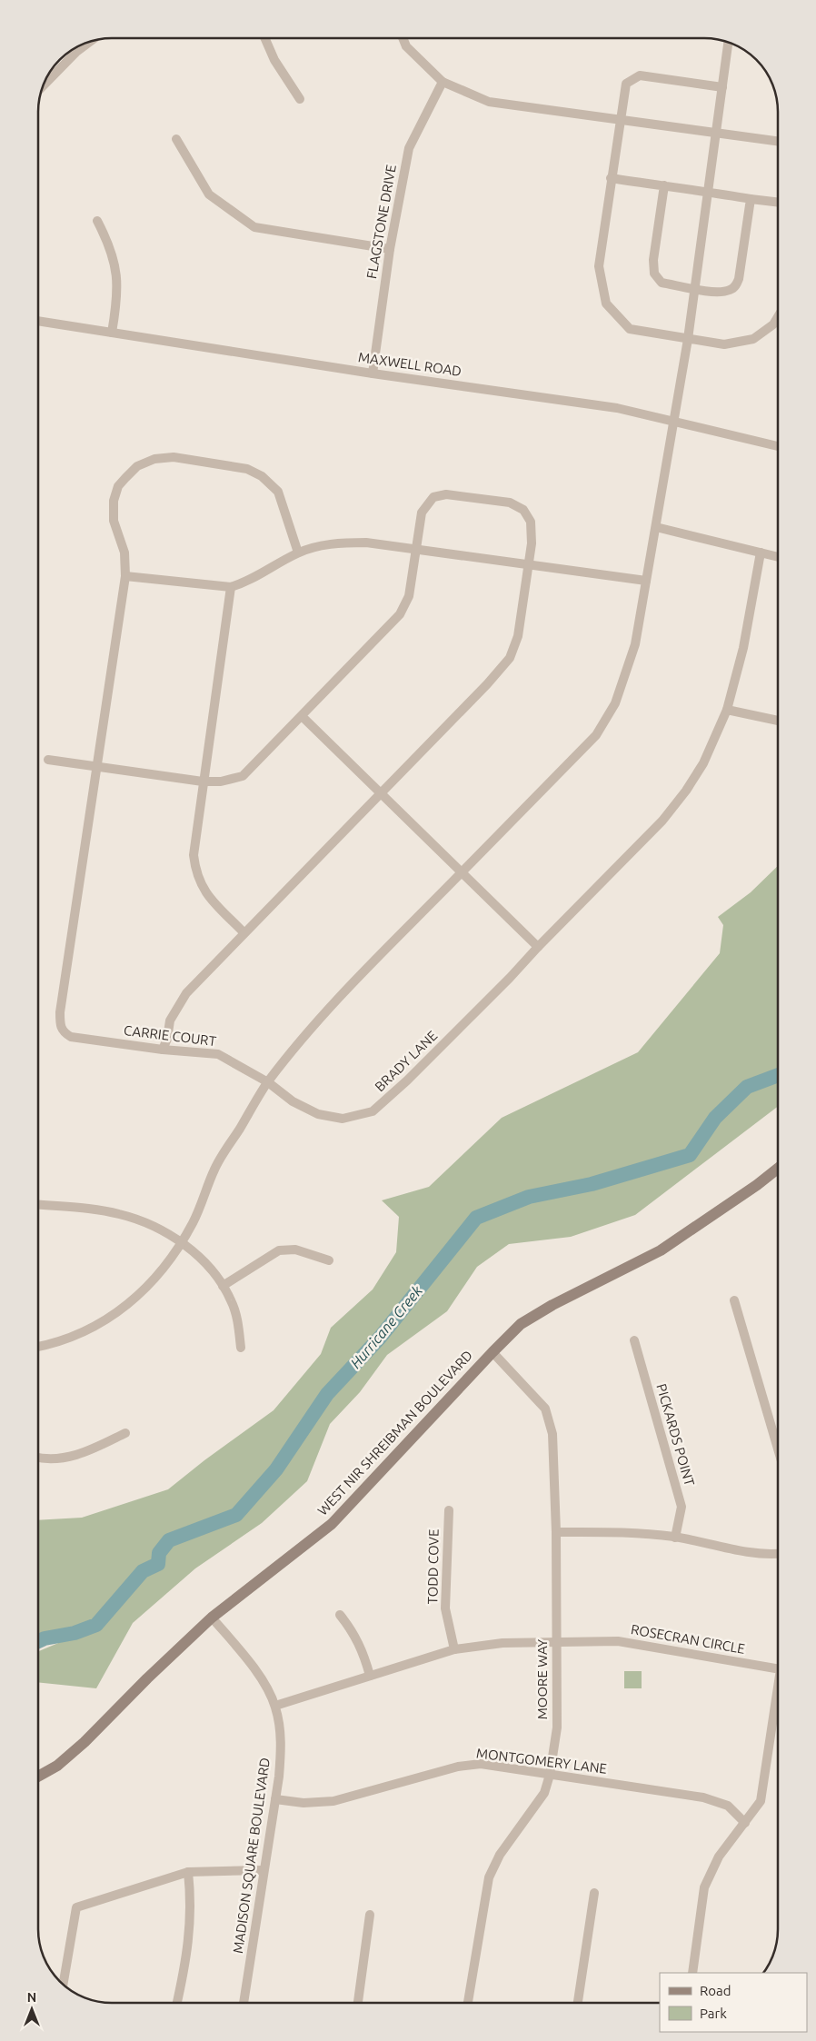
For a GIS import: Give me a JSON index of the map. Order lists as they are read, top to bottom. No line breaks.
{"streets":{"main road":["WEST NIR SHREIBMAN BOULEVARD"],"street":["FLAGSTONE DRIVE","MAXWELL ROAD","CARRIE COURT","BRADY LANE","PICKARDS POINT","TODD COVE","ROSECRAN CIRCLE","MOORE WAY","MONTGOMERY LANE","MADISON SQUARE BOULEVARD"]},"crossings":[["FLAGSTONE DRIVE","MAXWELL ROAD"],["CARRIE COURT","BRADY LANE"],["WEST NIR SHREIBMAN BOULEVARD","MOORE WAY"],["WEST NIR SHREIBMAN BOULEVARD","MADISON SQUARE BOULEVARD"],["TODD COVE","ROSECRAN CIRCLE"],["ROSECRAN CIRCLE","MOORE WAY"],["ROSECRAN CIRCLE","MONTGOMERY LANE"],["ROSECRAN CIRCLE","MADISON SQUARE BOULEVARD"],["MOORE WAY","MONTGOMERY LANE"],["MONTGOMERY LANE","MADISON SQUARE BOULEVARD"]],"water":["Hurricane Creek"],"legend":["Road","Park"],"north":"top"}
